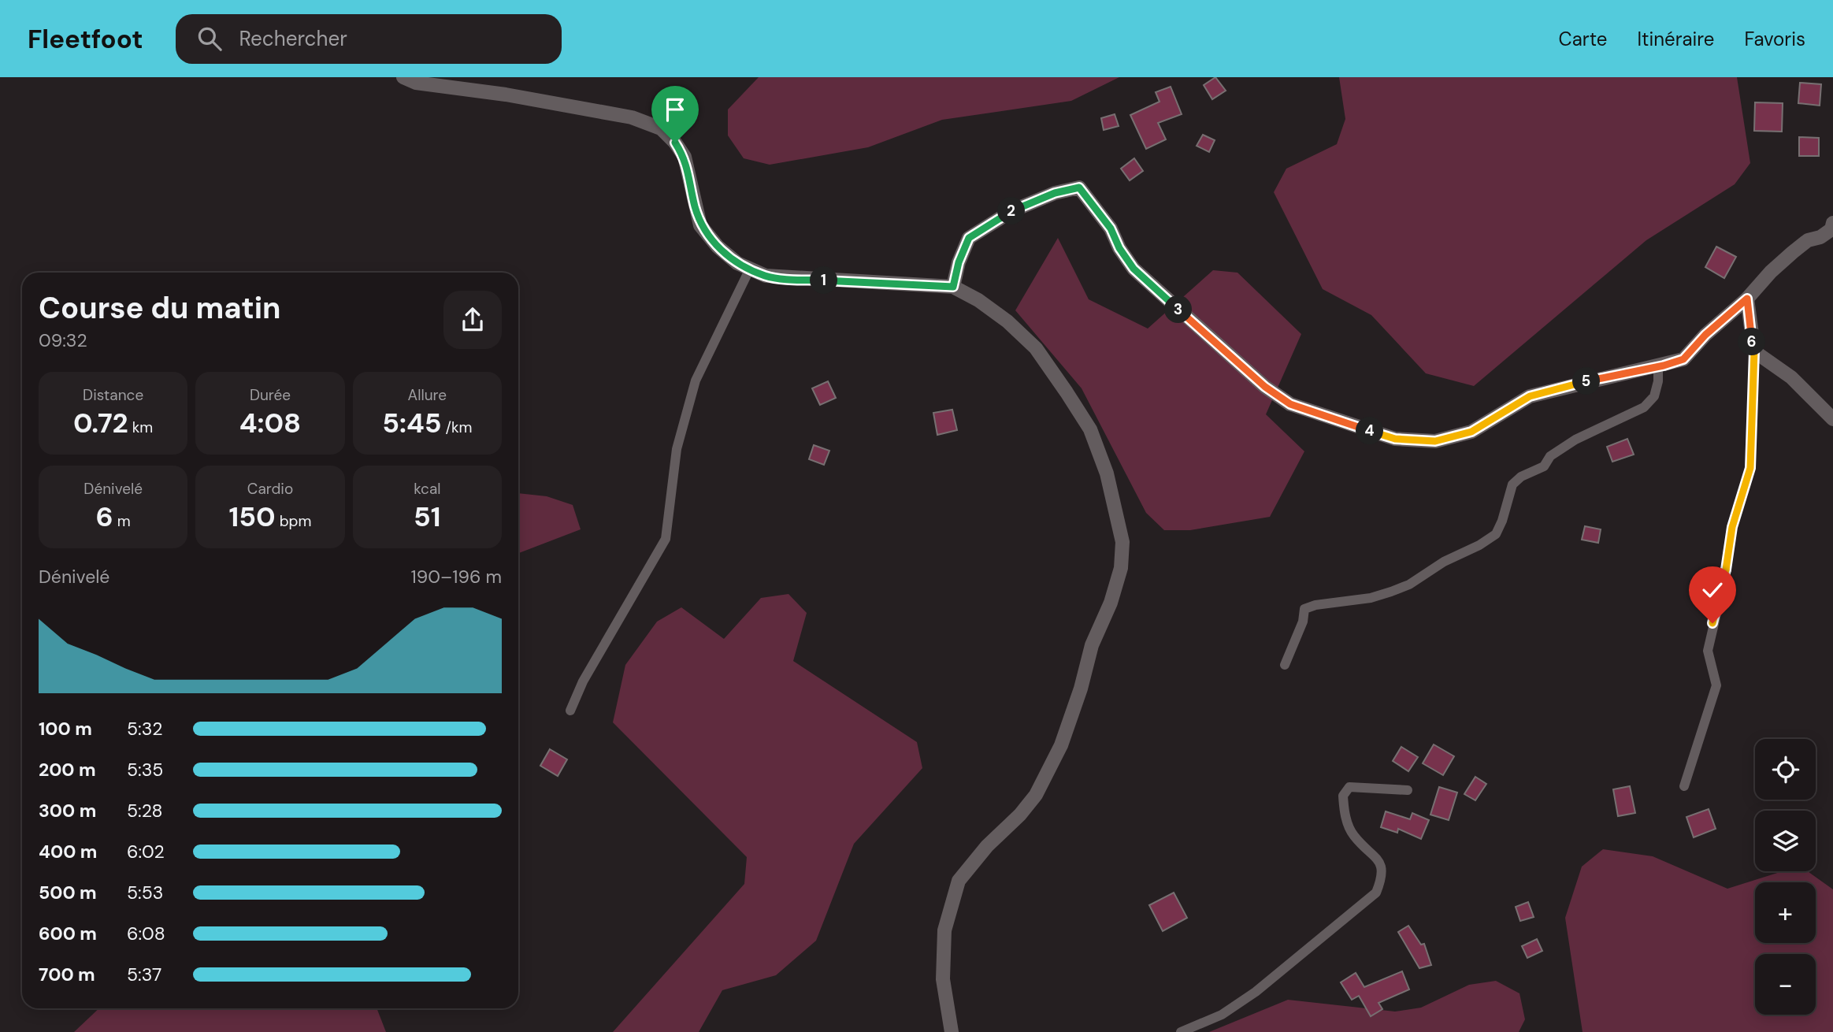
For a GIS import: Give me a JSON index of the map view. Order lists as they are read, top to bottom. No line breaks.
{"page":{"header":"Fleetfoot","search":"Rechercher","nav":["Carte","Itinéraire","Favoris"],"pins":["2","1","3","6","5","4"],"heading":["Course du matin","09:32"],"stats":[["Distance","0.72 km"],["Durée","4:08"],["Allure","5:45 /km"],["Dénivelé","6 m"],["Cardio","150 bpm"],["kcal","51"]],"chart":["Dénivelé","190–196 m"],"list":[{"name":"100 m","note":"5:32"},{"name":"200 m","note":"5:35"},{"name":"300 m","note":"5:28"},{"name":"400 m","note":"6:02"},{"name":"500 m","note":"5:53"},{"name":"600 m","note":"6:08"},{"name":"700 m","note":"5:37"}],"map_buttons":["+","−"]}}
